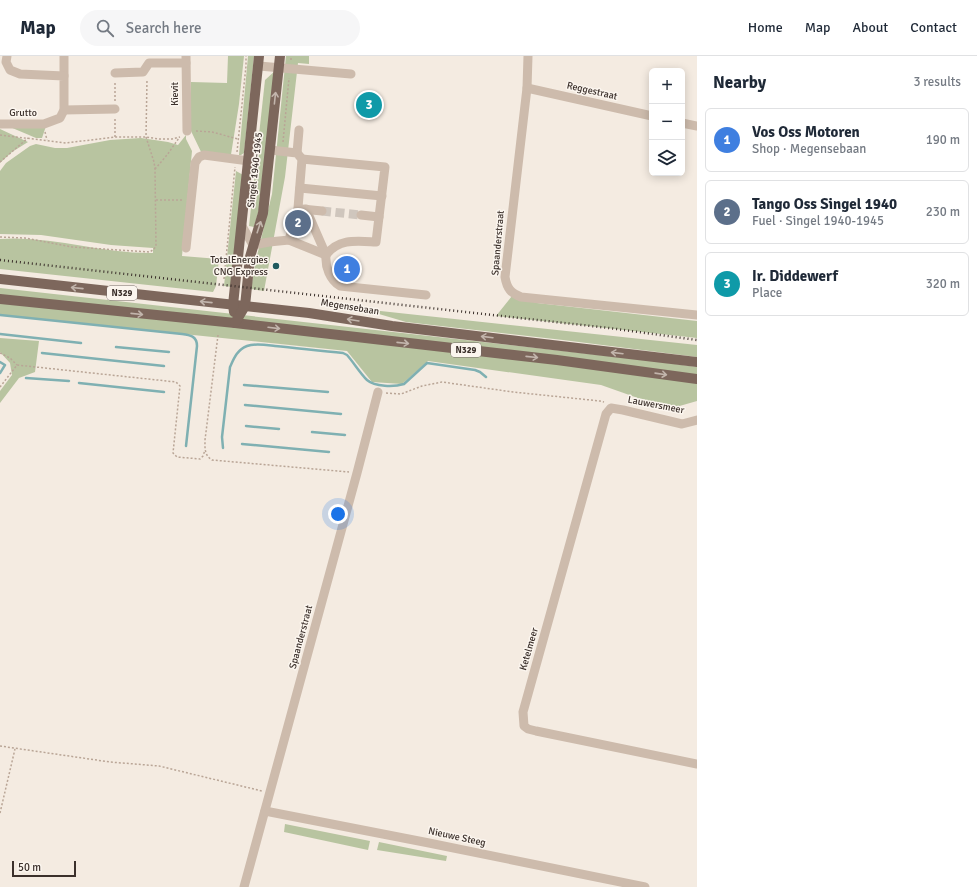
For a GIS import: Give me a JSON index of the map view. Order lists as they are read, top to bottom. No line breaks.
{"streets":{"main road":["Singel 1940-1945","N329","Megensebaan"],"street":["Reggestraat","Kievit","Grutto","Spaanderstraat","Lauwersmeer","Ketelmeer","Nieuwe Steeg"]},"crossings":[["Reggestraat","Spaanderstraat"],["Singel 1940-1945","N329"],["Singel 1940-1945","Megensebaan"],["Spaanderstraat","Nieuwe Steeg"],["Lauwersmeer","Ketelmeer"]],"places":["TotalEnergies CNG Express"],"scale_bar":"50 m","page":{"header":"Map","search":"Search here","nav":["Home","Map","About","Contact"],"heading":["Nearby","3 results"],"map_buttons":["+","−"],"pins":["3","2","1"],"list":[{"mark":"1","name":"Vos Oss Motoren","note":"Shop · Megensebaan","value":"190 m"},{"mark":"2","name":"Tango Oss Singel 1940","note":"Fuel · Singel 1940-1945","value":"230 m"},{"mark":"3","name":"Ir. Diddewerf","note":"Place","value":"320 m"}],"scale":"50 m"}}
